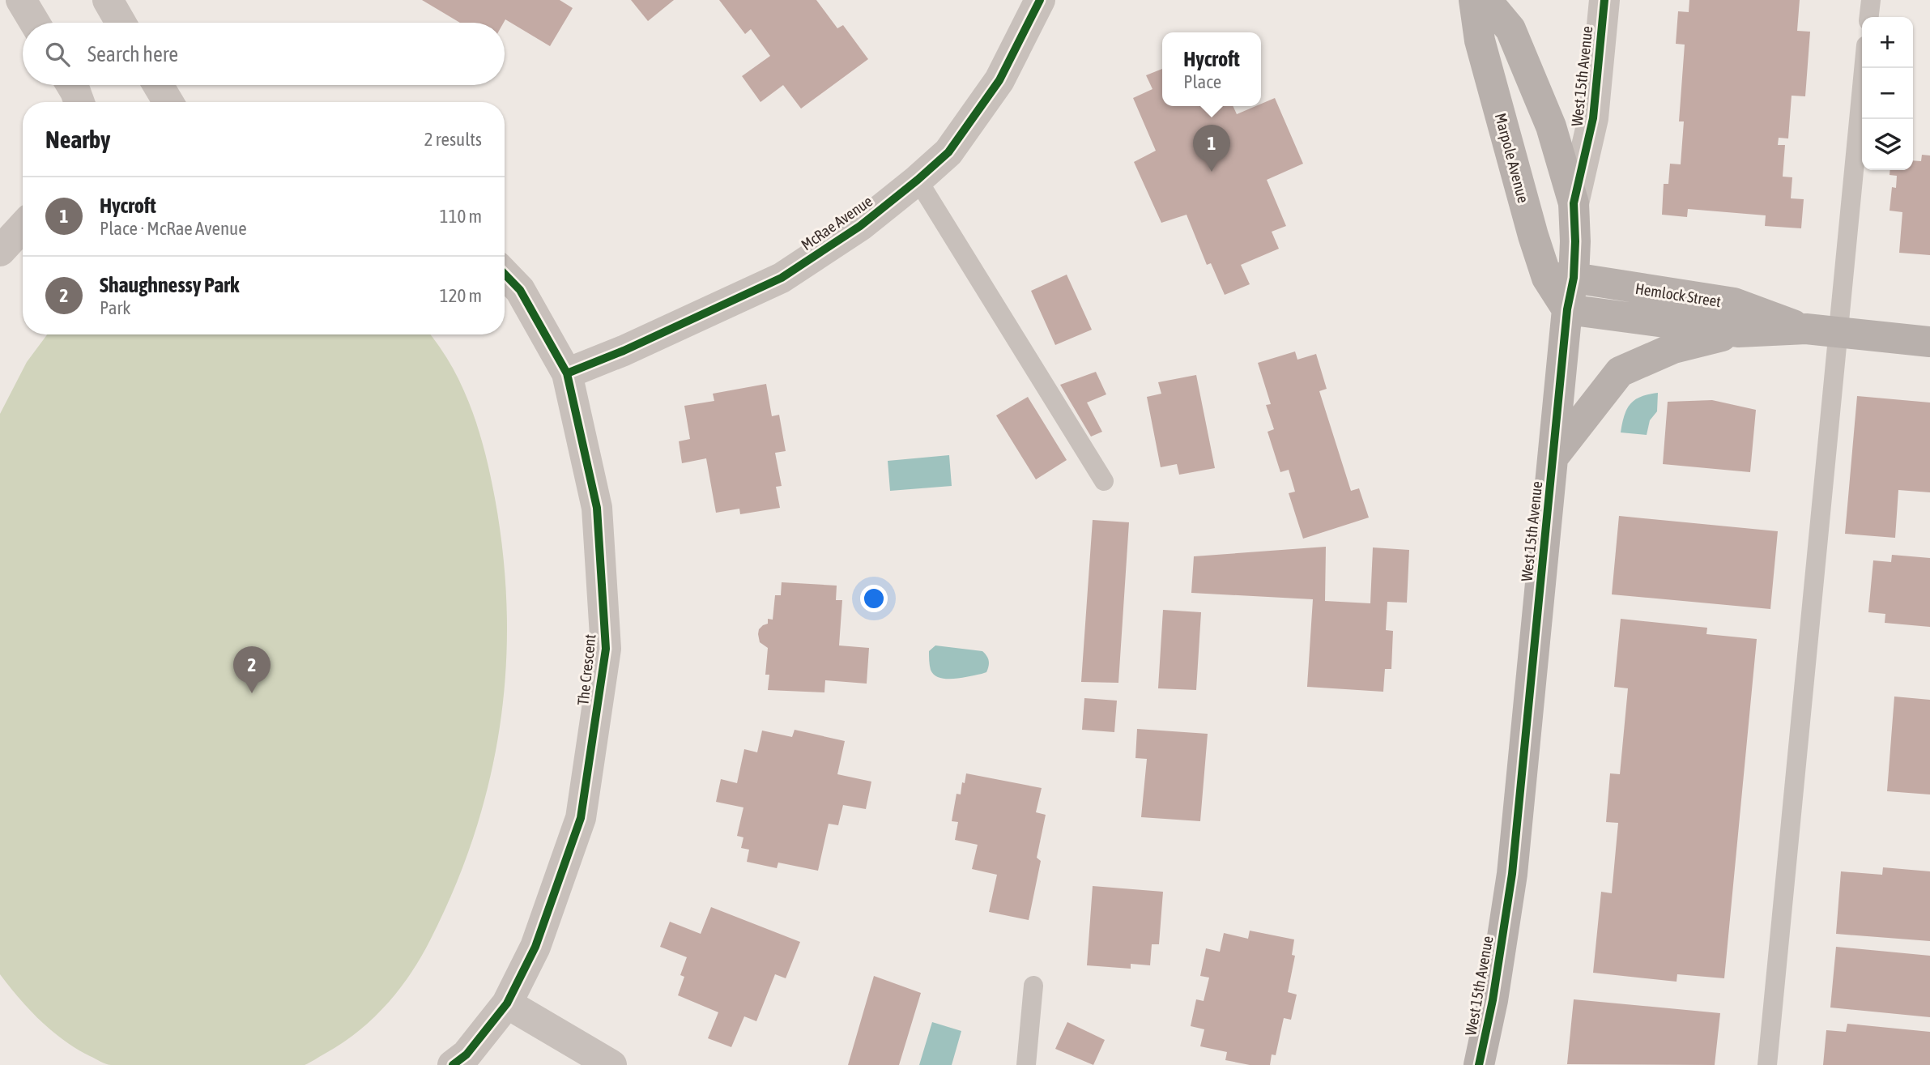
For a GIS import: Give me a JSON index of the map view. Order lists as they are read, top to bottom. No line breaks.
{"streets":{"street":["West 15th Avenue","Marpole Avenue","McRae Avenue","Hemlock Street","The Crescent"]},"crossings":[["West 15th Avenue","Marpole Avenue"],["West 15th Avenue","Hemlock Street"],["Marpole Avenue","Hemlock Street"],["McRae Avenue","The Crescent"]],"page":{"map_buttons":["+","−"],"search":"Search here","popup":["Hycroft","Place"],"heading":["Nearby","2 results"],"pins":["1","2"],"list":[{"mark":"1","name":"Hycroft","note":"Place · McRae Avenue","value":"110 m"},{"mark":"2","name":"Shaughnessy Park","note":"Park","value":"120 m"}]}}
